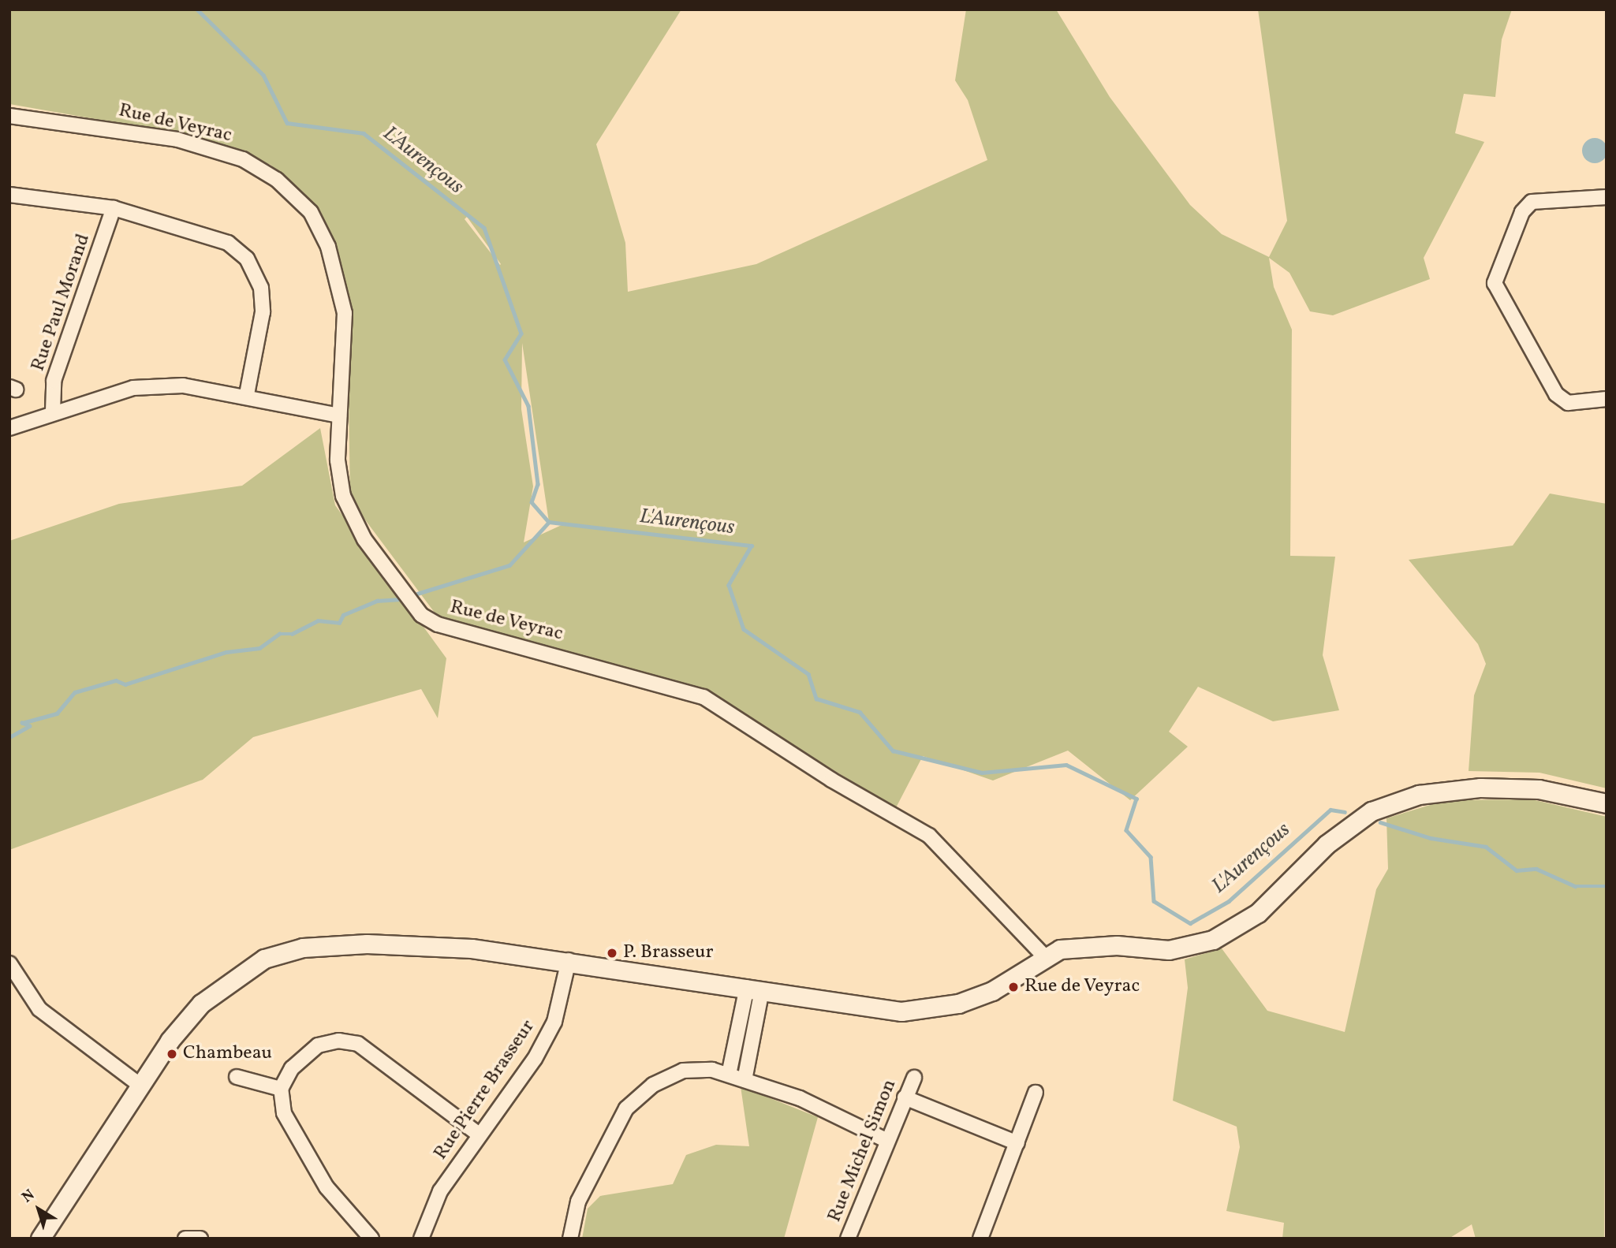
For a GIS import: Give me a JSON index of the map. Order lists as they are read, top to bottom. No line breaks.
{"streets":{"street":["Rue de Veyrac","Rue Paul Morand","Rue Pierre Brasseur","Rue Michel Simon"]},"water":["L'Aurençous"],"places":["P. Brasseur","Rue de Veyrac","Chambeau"],"north":"top left"}
